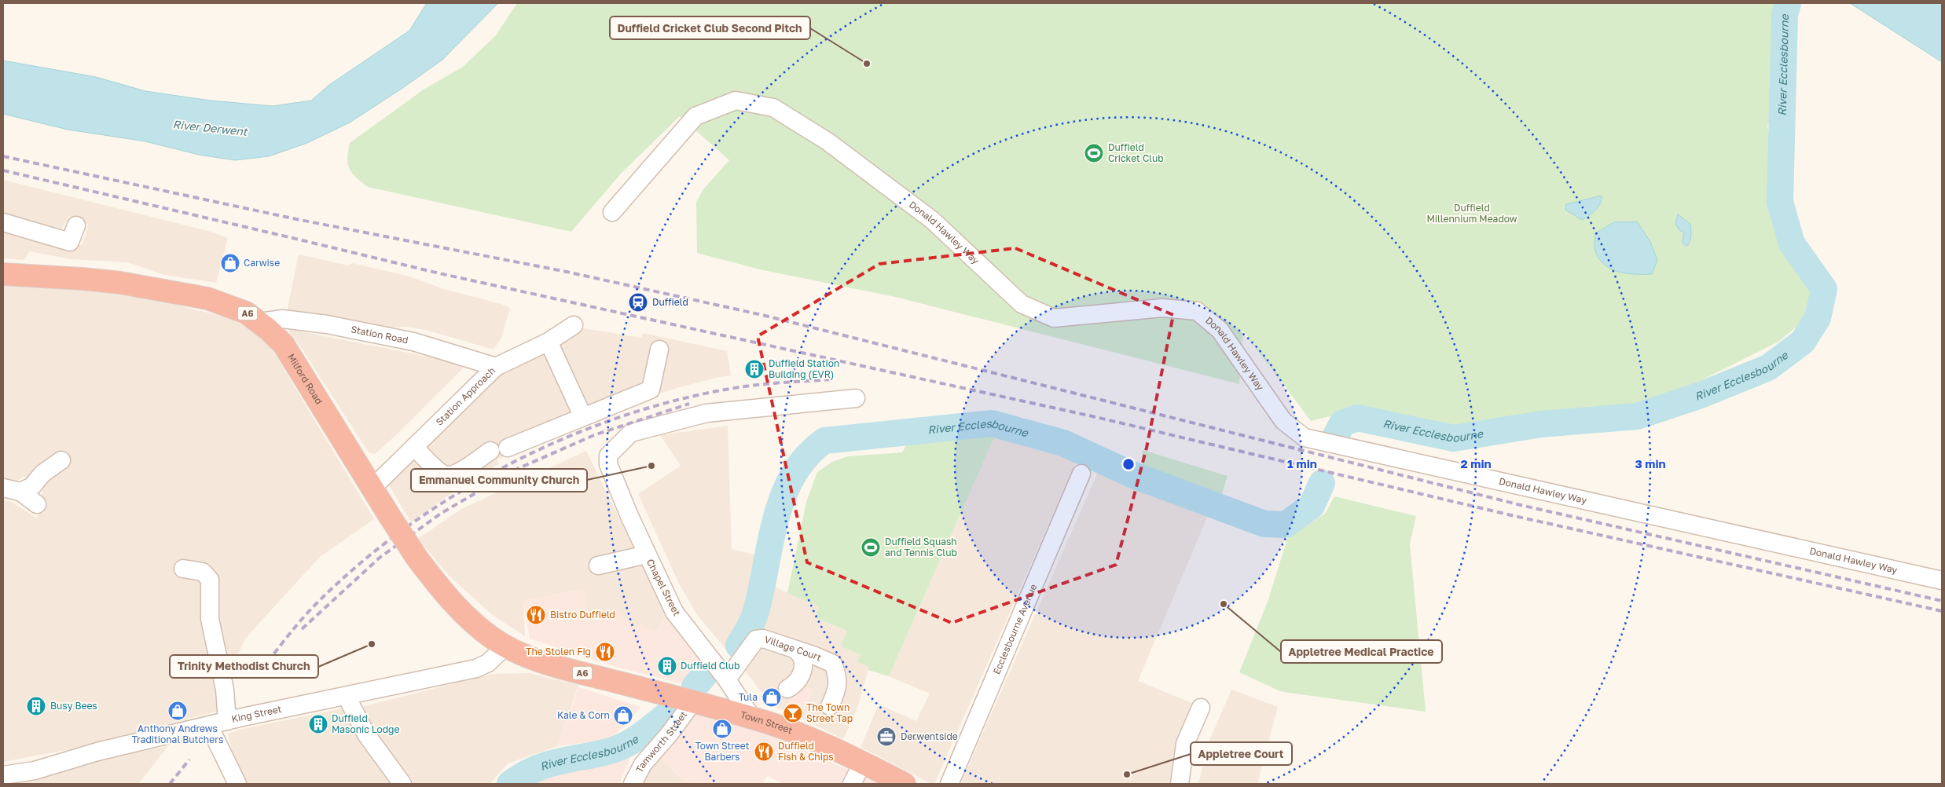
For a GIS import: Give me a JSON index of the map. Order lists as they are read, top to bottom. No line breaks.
{"streets":{"highway":["A6","Milford Road","Town Street"],"street":["Donald Hawley Way","Station Road","Station Approach","Chapel Street","Ecclesbourne Avenue","Village Court","King Street","Tamworth Street"]},"crossings":[["A6","Milford Road"],["A6","King Street"],["A6","Town Street"],["A6","Tamworth Street"],["Station Road","Milford Road"],["Station Road","Station Approach"],["Milford Road","Station Approach"],["Milford Road","King Street"],["Chapel Street","Village Court"],["Chapel Street","Town Street"],["Town Street","Tamworth Street"]],"water":["River Ecclesbourne","River Derwent"],"parks":["Duffield Millennium Meadow"],"places":{"other":["Duffield Cricket Club Second Pitch","Emmanuel Community Church","Appletree Medical Practice","Trinity Methodist Church","Appletree Court"],"sports":["Duffield Cricket Club","Duffield Squash and Tennis Club"],"shop":["Carwise","Tula","Anthony Andrews Traditional Butchers","Kale & Corn","Town Street Barbers"],"station":["Duffield"],"building":["Duffield Station Building (EVR)","Duffield Club","Busy Bees","Duffield Masonic Lodge"],"restaurant":["Bistro Duffield","The Stolen Fig","Duffield Fish & Chips"],"bar":["The Town Street Tap"],"office":["Derwentside"]},"rings":["1 min","2 min","3 min"]}
